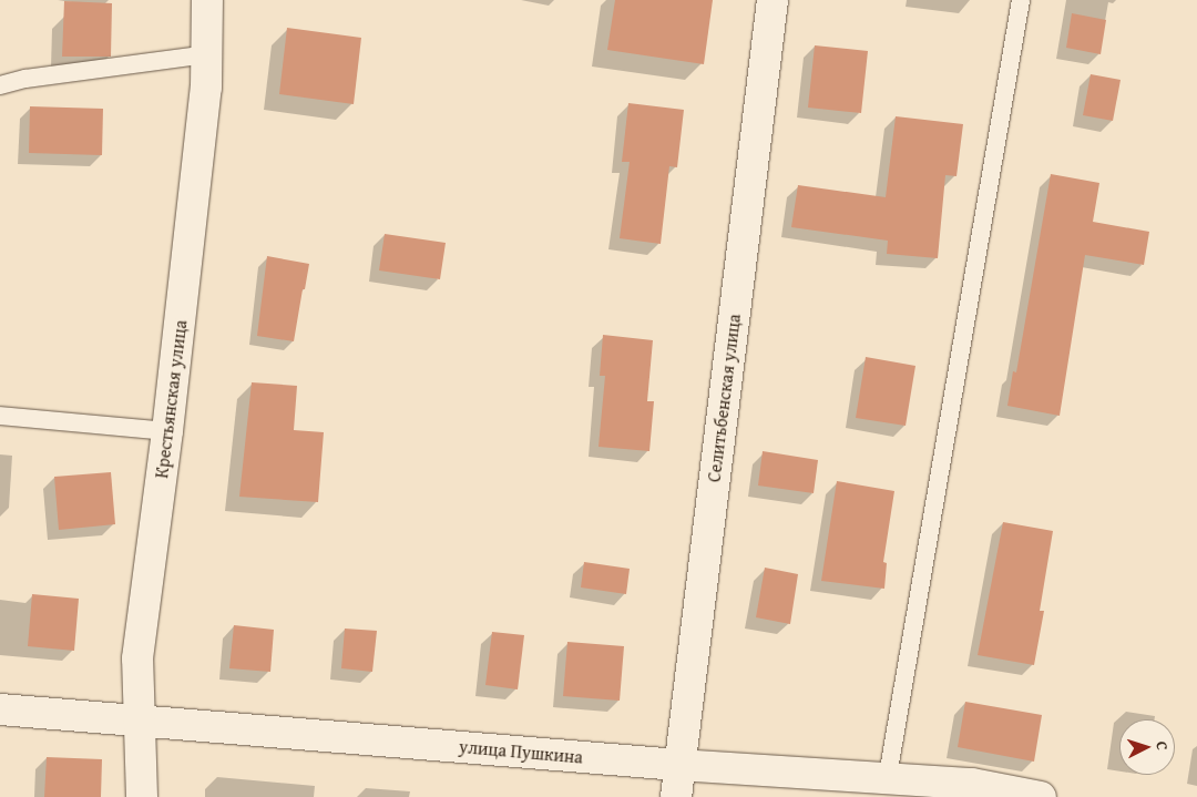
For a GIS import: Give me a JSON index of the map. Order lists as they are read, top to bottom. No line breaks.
{"streets":{"street":["Селитьбенская улица","Крестьянская улица","улица Пушкина"]},"crossings":[["Селитьбенская улица","улица Пушкина"],["Крестьянская улица","улица Пушкина"]],"north":"right"}
